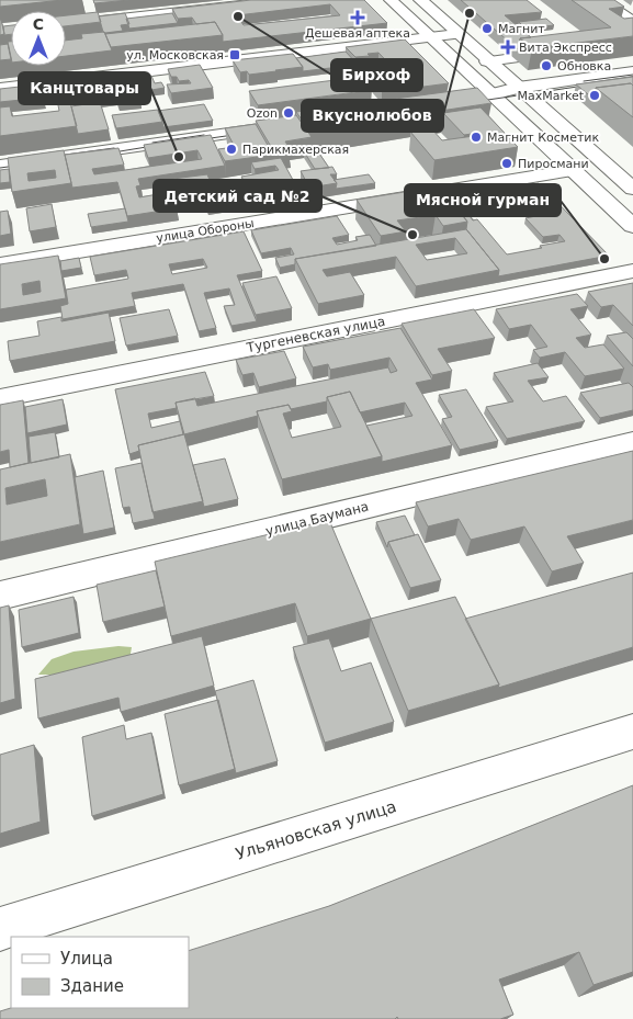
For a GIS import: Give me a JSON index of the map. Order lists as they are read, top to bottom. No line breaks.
{"streets":{"street":["улица Обороны","Тургеневская улица","улица Баумана","Ульяновская улица"]},"places":{"other":["Вкуснолюбов","Бирхоф","Магнит","Обновка","MaxMarket","Ozon","Магнит Косметик","Парикмахерская","Канцтовары","Пиросмани","Детский сад №2","Мясной гурман"],"health":["Дешевая аптека","Вита Экспресс"],"transit":["ул. Московская"]},"legend":["Улица","Здание"],"north":"top"}
